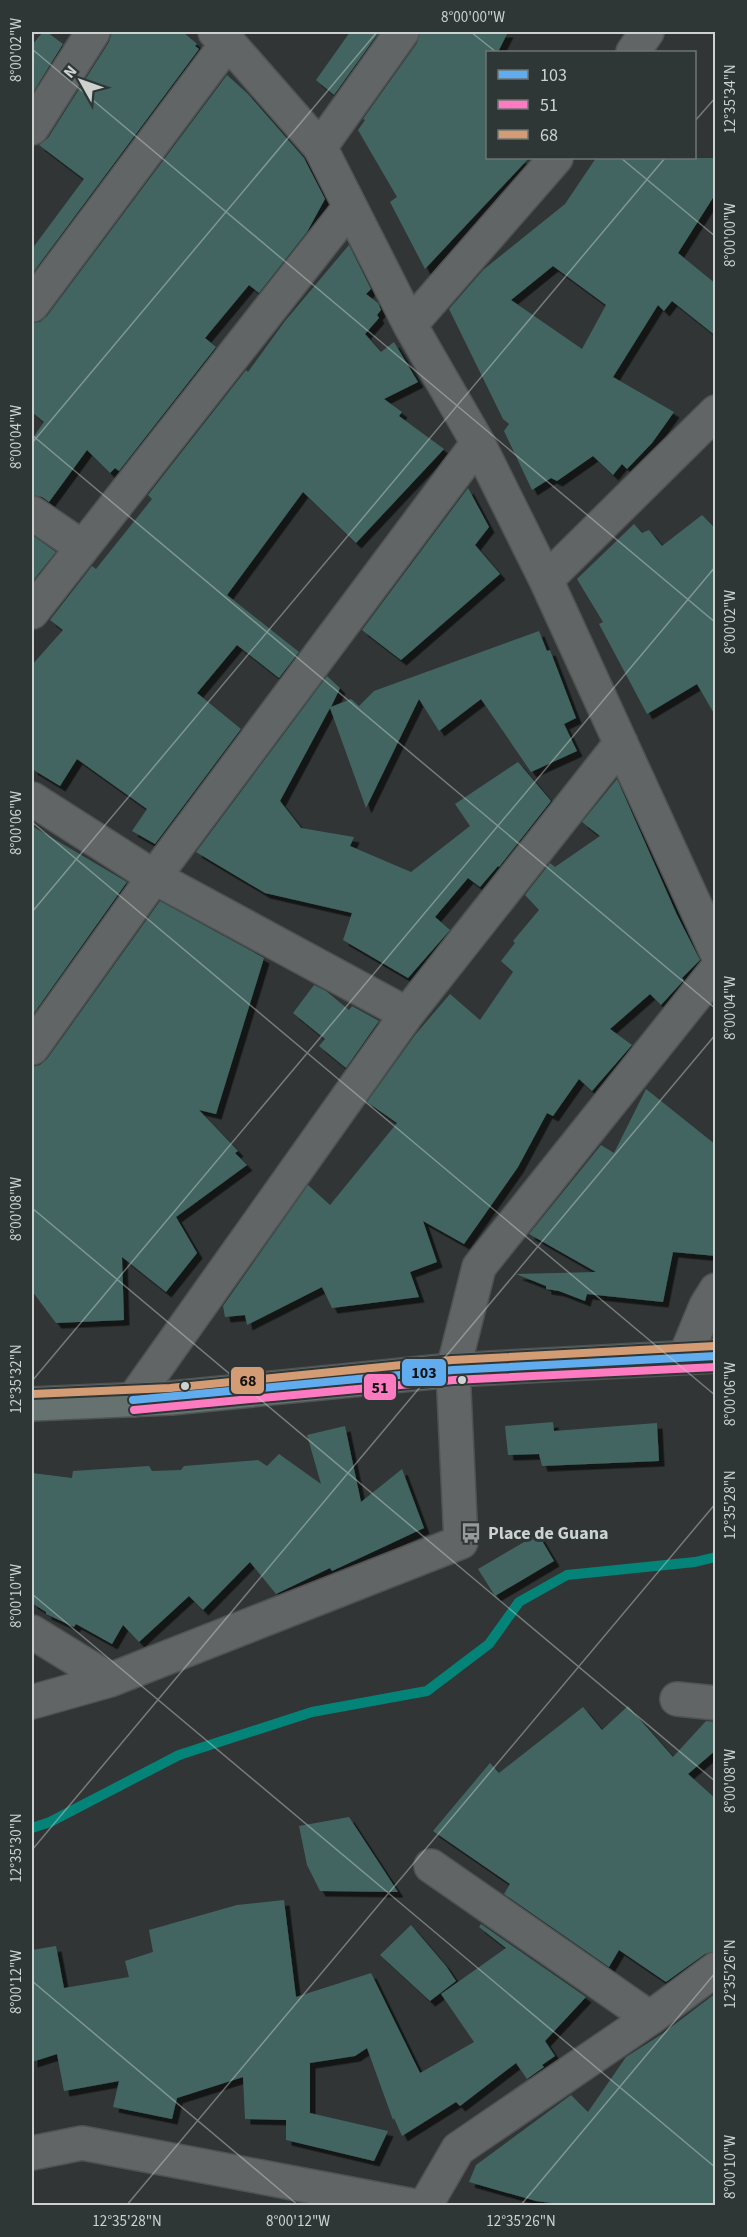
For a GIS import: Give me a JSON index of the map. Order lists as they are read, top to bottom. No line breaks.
{"places":{"bus stop":["Place de Guana"]},"lines":["transit line 68","transit line 103","transit line 51"],"legend":["103","51","68"],"north":"top left","coordinates":["8°00'00\"W","8°00'02\"W","12°35'34\"N","8°00'04\"W","8°00'06\"W","8°00'08\"W","12°35'32\"N","12°35'28\"N","8°00'10\"W","12°35'30\"N","12°35'26\"N","8°00'12\"W"]}
